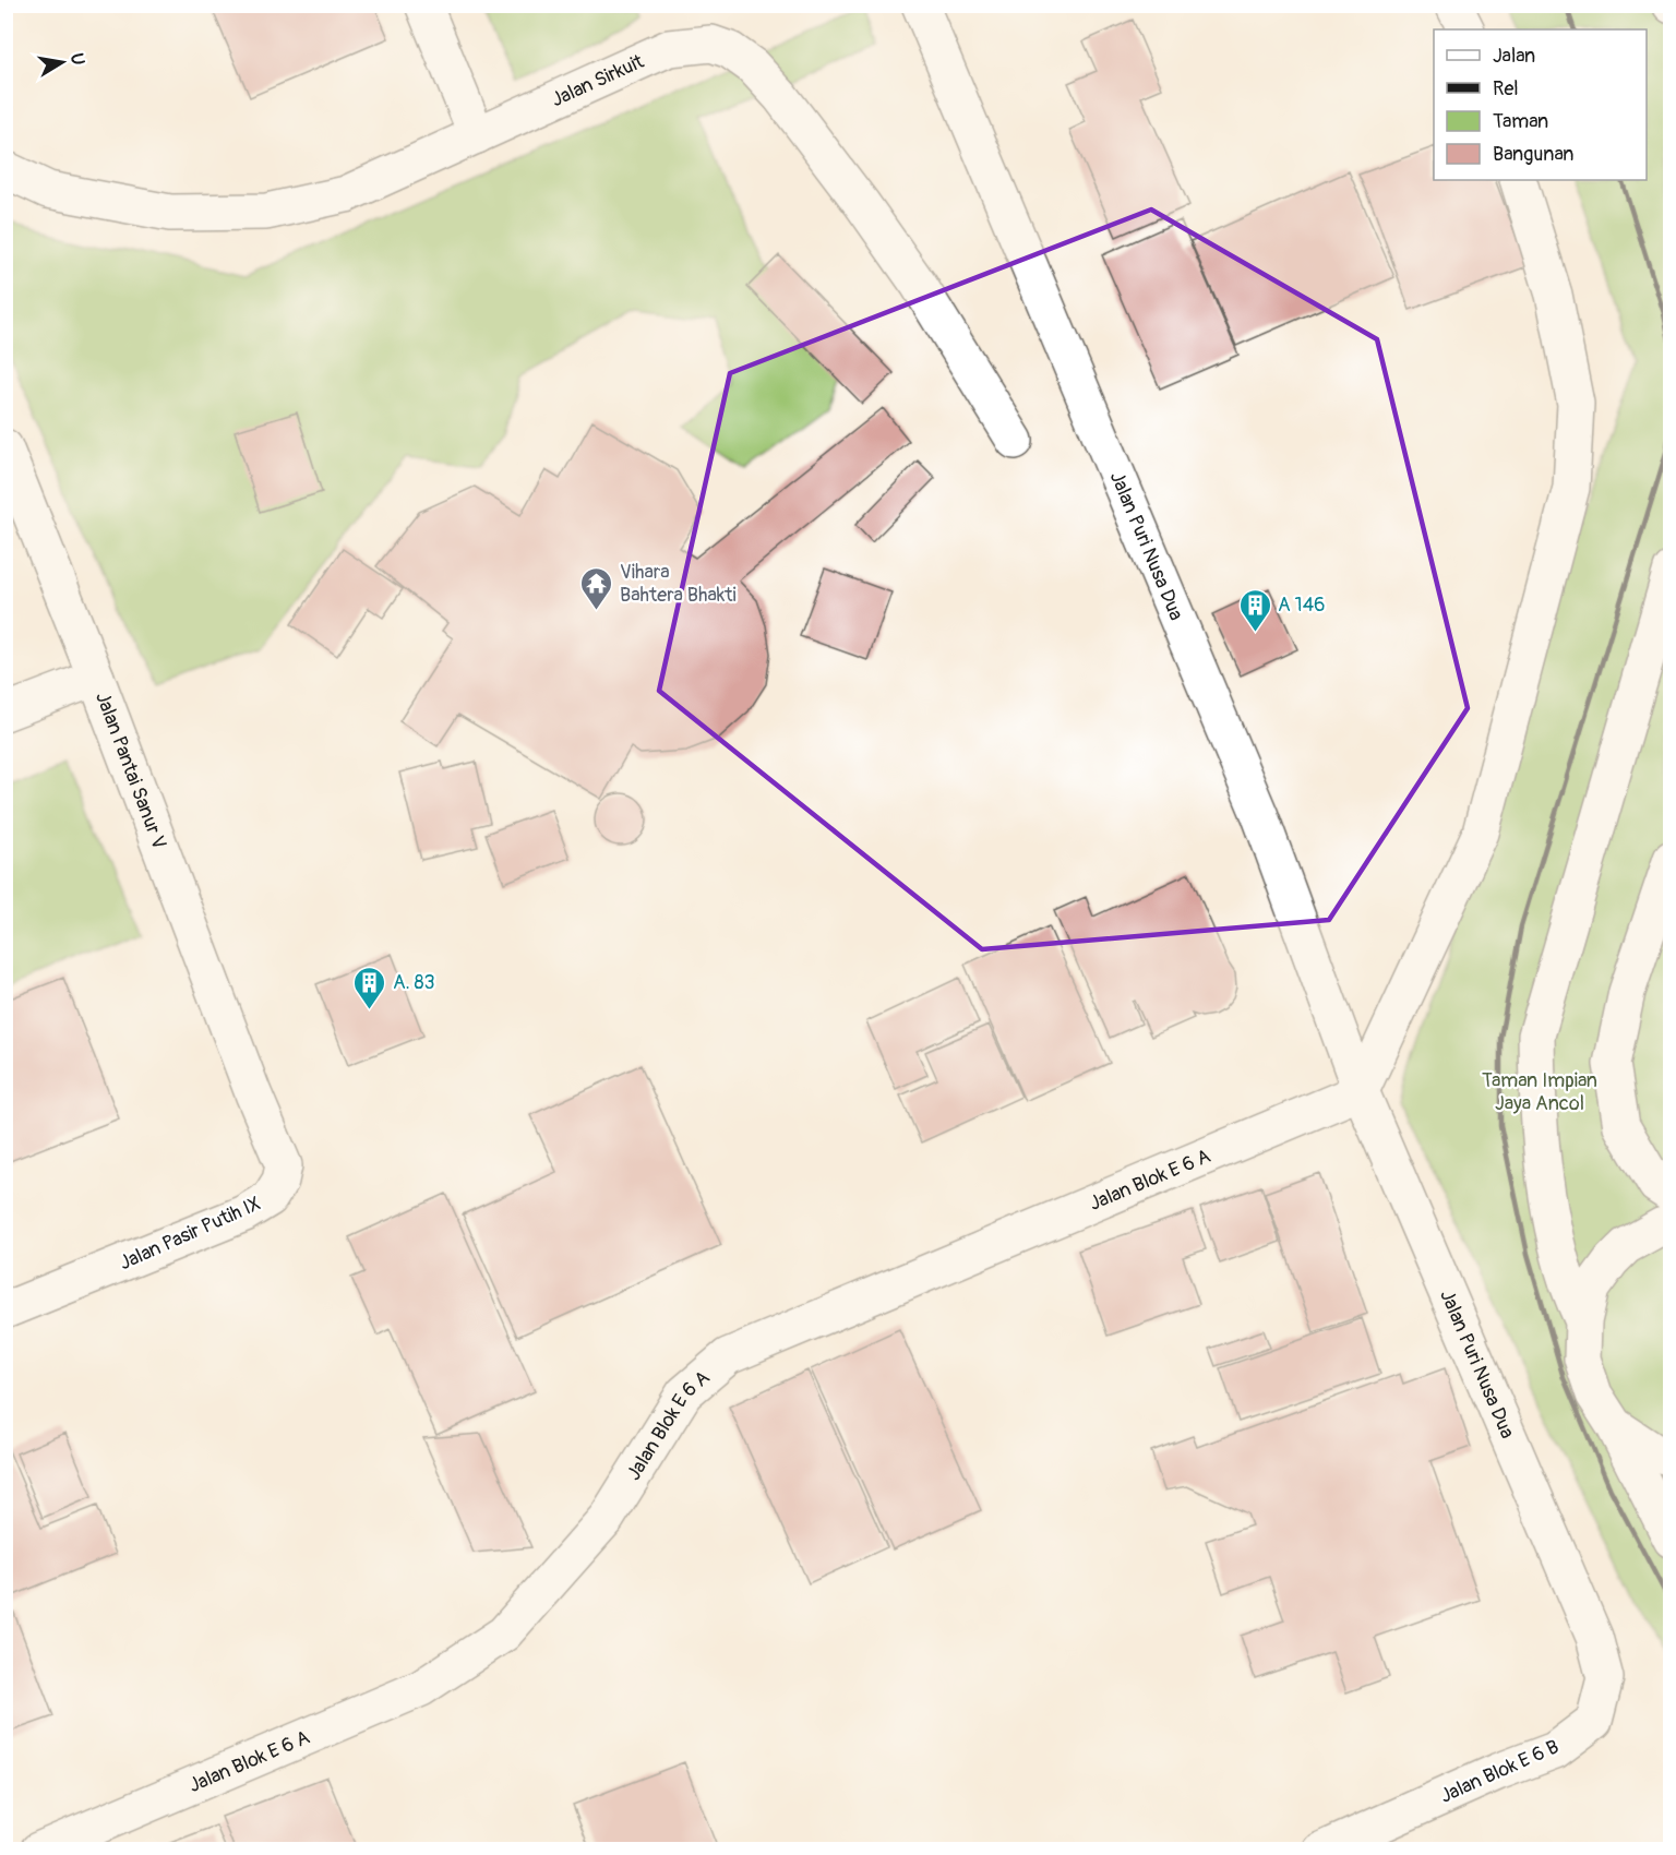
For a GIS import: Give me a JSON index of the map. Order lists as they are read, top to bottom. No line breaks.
{"streets":{"street":["Jalan Sirkuit","Jalan Puri Nusa Dua","Jalan Pantai Sanur V","Jalan Blok E 6 A","Jalan Pasir Putih IX","Jalan Blok E 6 B"]},"crossings":[["Jalan Puri Nusa Dua","Jalan Blok E 6 A"],["Jalan Puri Nusa Dua","Jalan Blok E 6 B"],["Jalan Pantai Sanur V","Jalan Pasir Putih IX"]],"parks":["Taman Impian Jaya Ancol"],"places":{"temple":["Vihara Bahtera Bhakti"],"building":["A 146","A. 83"]},"legend":["Jalan","Rel","Taman","Bangunan"],"north":"right"}
